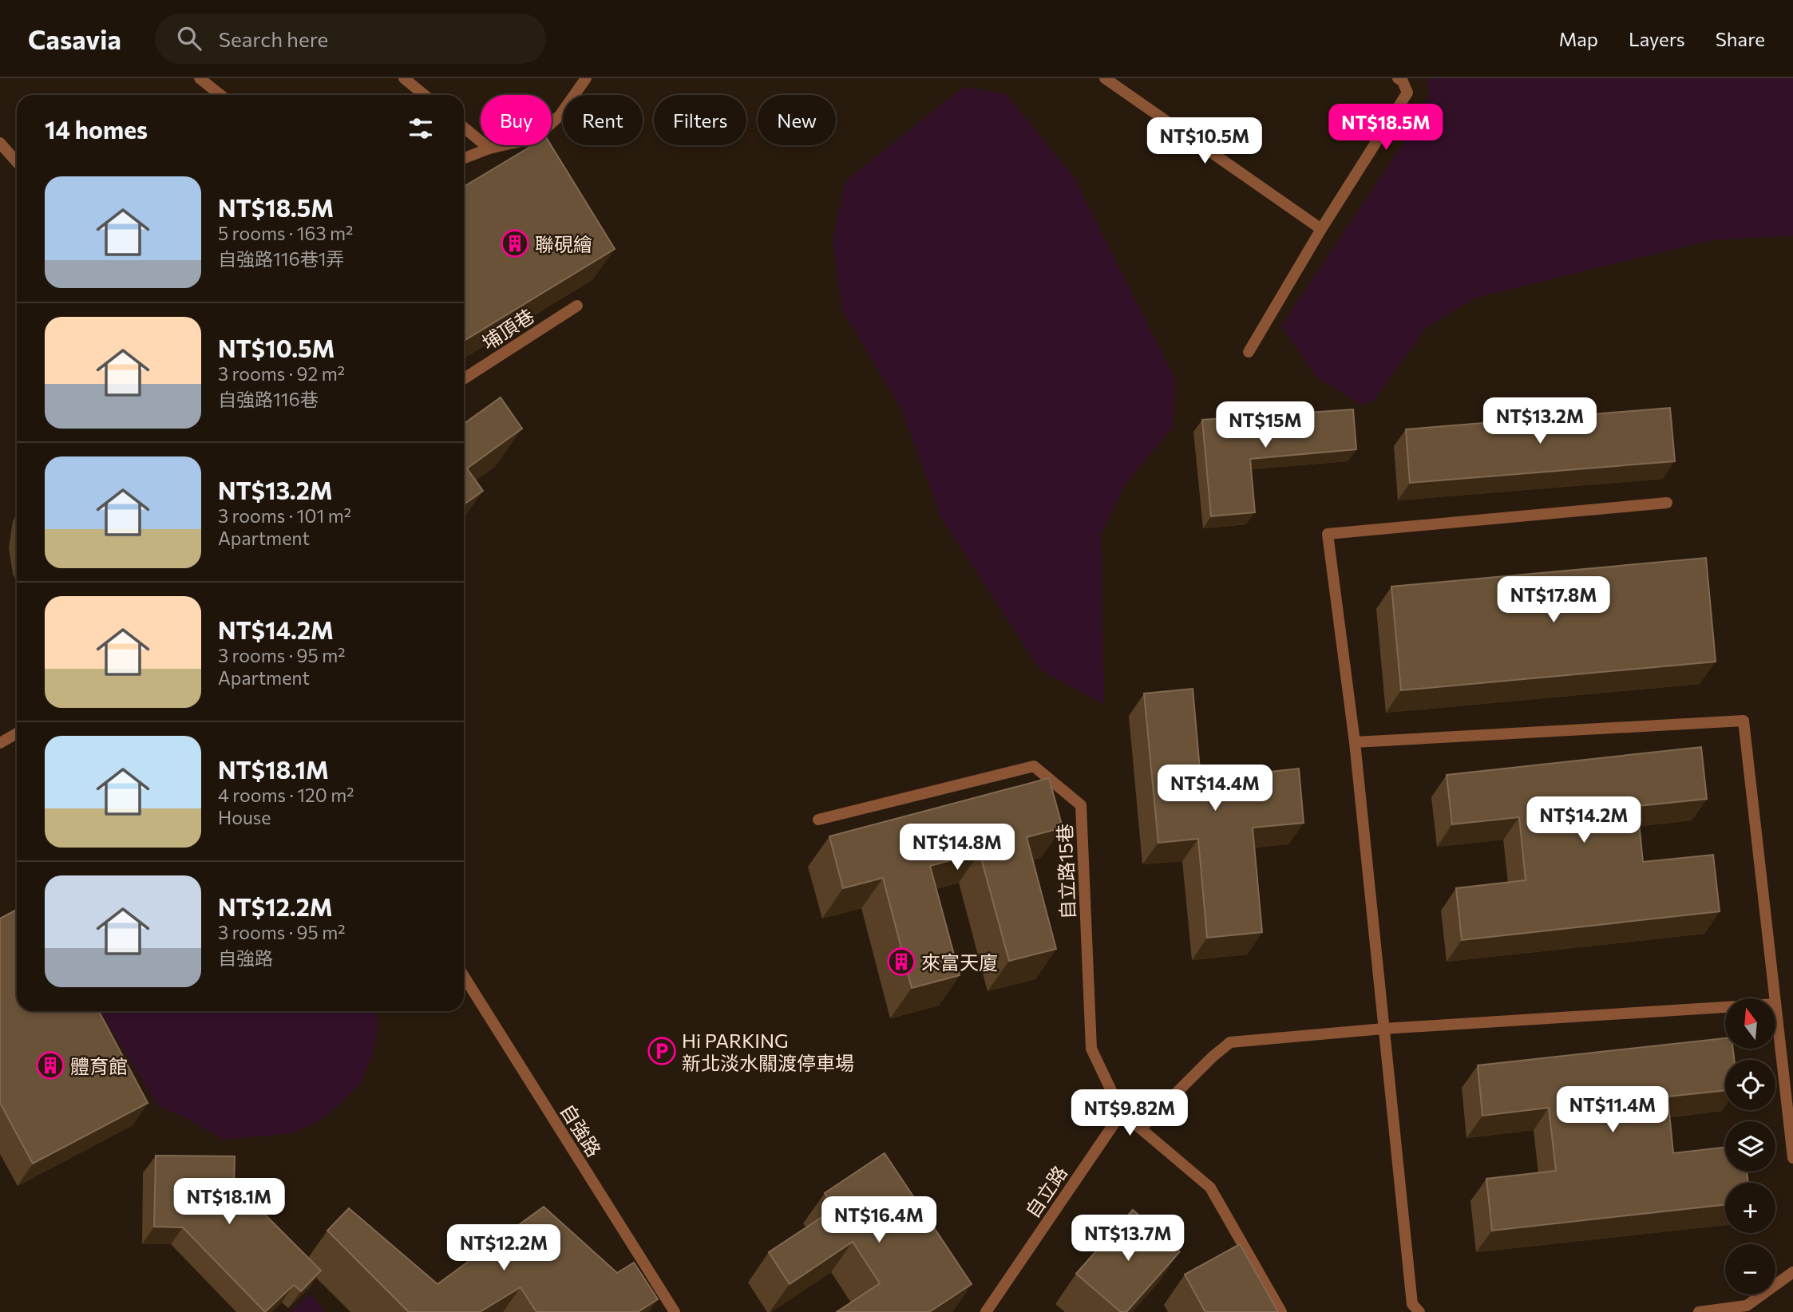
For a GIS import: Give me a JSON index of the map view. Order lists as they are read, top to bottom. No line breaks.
{"streets":{"street":["埔頂巷","自立路15巷","自強路","自立路"]},"crossings":[["自立路15巷","自立路"]],"places":{"building":["聯硯繪","來富天廈","體育館"],"parking":["Hi PARKING 新北淡水關渡停車場"]},"north":"top","page":{"header":"Casavia","search":"Search here","nav":["Map","Layers","Share"],"chip":["Buy","Rent","Filters","New"],"heading":"14 homes","price":["NT$18.5M","NT$10.5M","NT$13.2M","NT$15M","NT$17.8M","NT$14.4M","NT$14.2M","NT$14.8M","NT$11.4M","NT$9.82M","NT$18.1M","NT$16.4M","NT$13.7M","NT$12.2M"],"list":[{"name":"NT$18.5M","note":"5 rooms · 163 m² · 自強路116巷1弄"},{"name":"NT$10.5M","note":"3 rooms · 92 m² · 自強路116巷"},{"name":"NT$13.2M","note":"3 rooms · 101 m² · Apartment"},{"name":"NT$14.2M","note":"3 rooms · 95 m² · Apartment"},{"name":"NT$18.1M","note":"4 rooms · 120 m² · House"},{"name":"NT$12.2M","note":"3 rooms · 95 m² · 自強路"}],"map_buttons":["+","−"]}}
